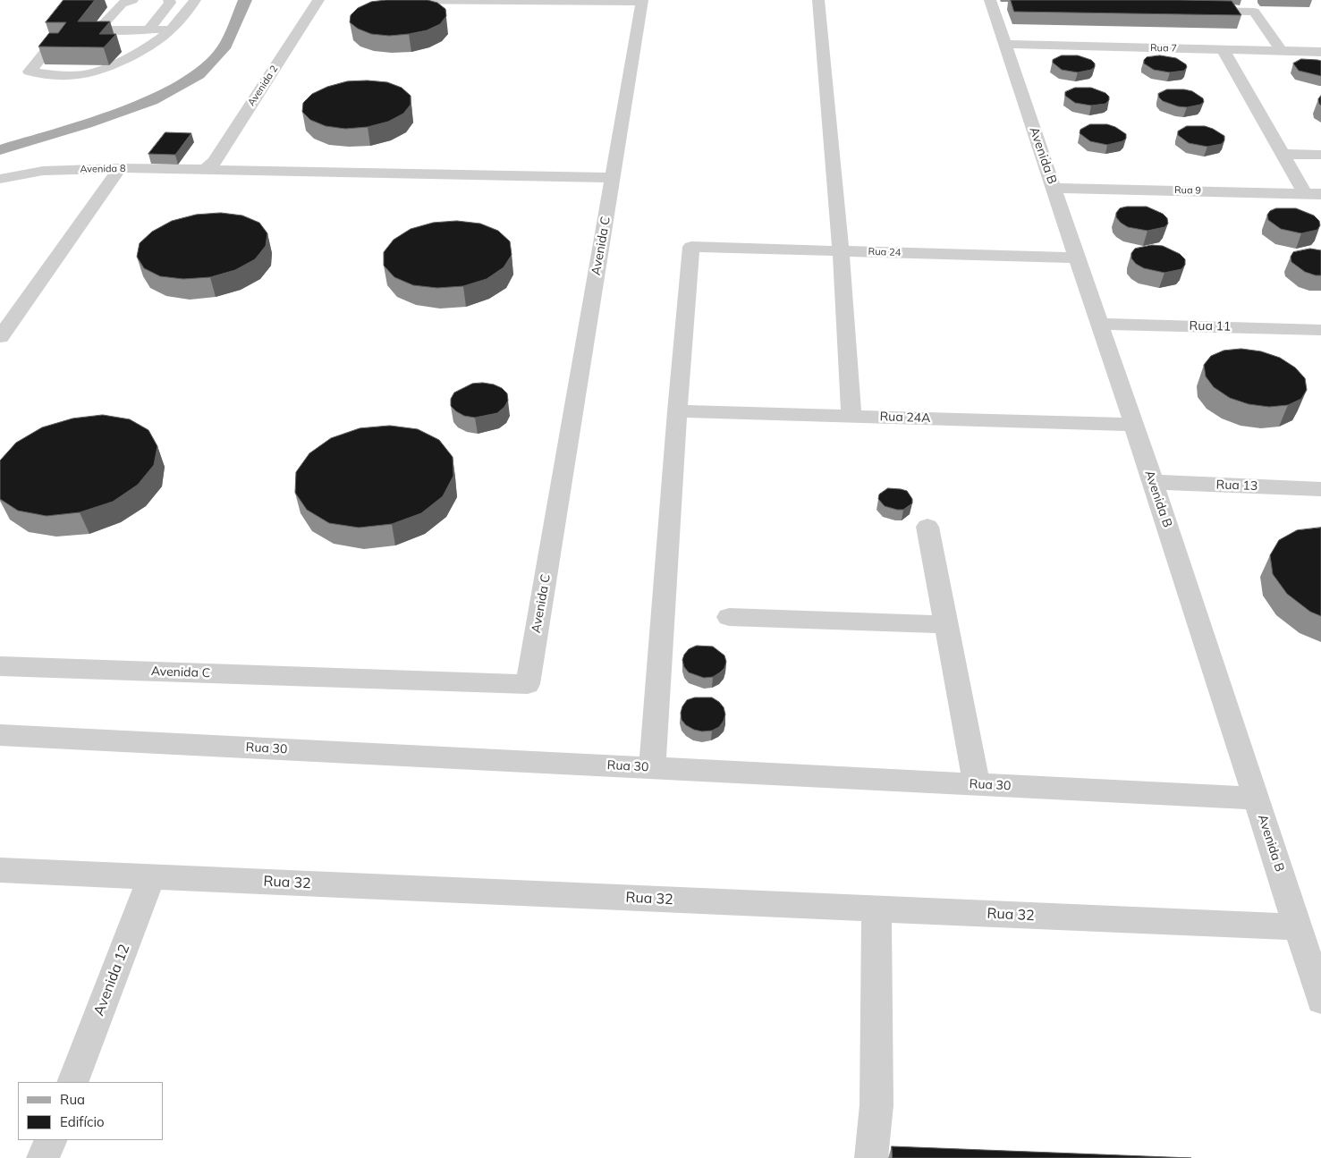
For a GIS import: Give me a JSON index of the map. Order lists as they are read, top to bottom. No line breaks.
{"streets":{"lane":["Rua 7","Avenida 2","Avenida B","Avenida 8","Rua 9","Avenida C","Rua 24","Rua 11","Rua 24A","Rua 13","Rua 30","Rua 32","Avenida 12"]},"crossings":[["Rua 7","Avenida B"],["Avenida 2","Avenida 8"],["Avenida B","Rua 9"],["Avenida B","Rua 24"],["Avenida B","Rua 11"],["Avenida B","Rua 24A"],["Avenida B","Rua 13"],["Avenida B","Rua 30"],["Avenida B","Rua 32"],["Avenida 8","Avenida C"],["Rua 24","Rua 24A"],["Rua 32","Avenida 12"]],"legend":["Rua","Edifício"]}
